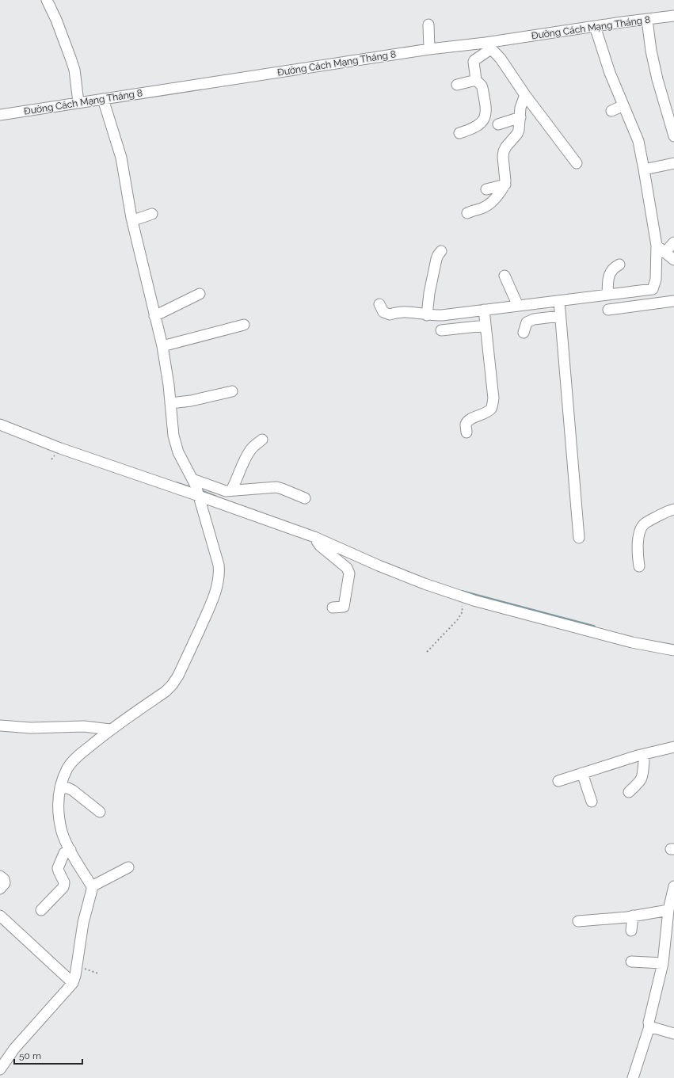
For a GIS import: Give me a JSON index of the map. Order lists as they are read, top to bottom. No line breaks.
{"streets":{"street":["Đường Cách Mạng Tháng 8"]},"scale_bar":"50 m"}
